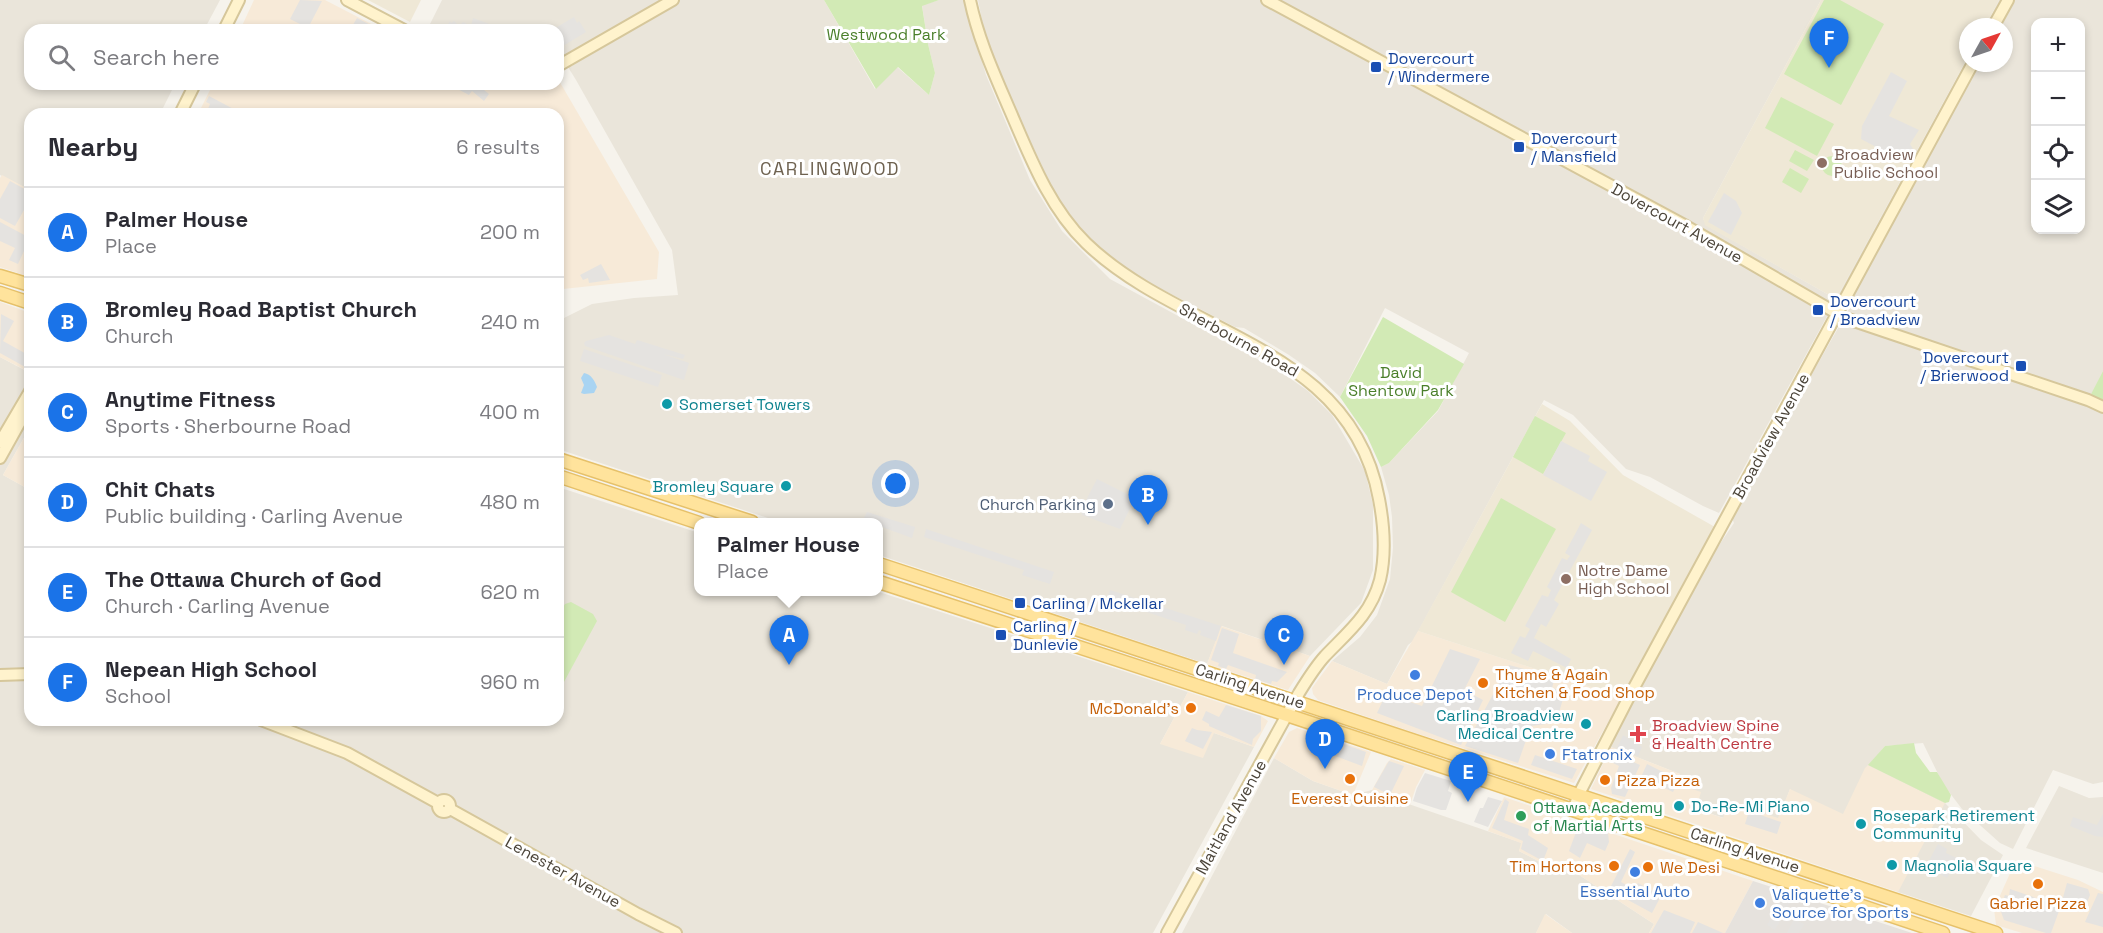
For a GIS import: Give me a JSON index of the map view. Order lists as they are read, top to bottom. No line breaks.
{"streets":{"main road":["Carling Avenue"],"street":["Dovercourt Avenue","Sherbourne Road","Broadview Avenue","Maitland Avenue","Lenester Avenue"]},"crossings":[["Dovercourt Avenue","Broadview Avenue"],["Sherbourne Road","Carling Avenue"],["Sherbourne Road","Maitland Avenue"],["Broadview Avenue","Carling Avenue"],["Carling Avenue","Maitland Avenue"]],"districts":["CARLINGWOOD"],"parks":["Westwood Park","David Shentow Park"],"places":{"transit":["Dovercourt / Windermere","Dovercourt / Mansfield","Dovercourt / Broadview","Dovercourt / Brierwood","Carling / Mckellar","Carling / Dunlevie"],"other":["Broadview Public School","Somerset Towers","Bromley Square","Church Parking","Notre Dame High School","Produce Depot","Thyme & Again Kitchen & Food Shop","McDonald's","Carling Broadview Medical Centre","Ftatronix","Everest Cuisine","Pizza Pizza","Do-Re-Mi Piano","Ottawa Academy of Martial Arts","Rosepark Retirement Community","Magnolia Square","Tim Hortons","We Desi","Essential Auto","Gabriel Pizza","Valiquette's Source for Sports"],"health":["Broadview Spine & Health Centre"]},"north":"top right","page":{"map_buttons":["+","−"],"pins":["F","B","A","C","D","E"],"search":"Search here","heading":["Nearby","6 results"],"list":[{"mark":"A","name":"Palmer House","note":"Place","value":"200 m"},{"mark":"B","name":"Bromley Road Baptist Church","note":"Church","value":"240 m"},{"mark":"C","name":"Anytime Fitness","note":"Sports · Sherbourne Road","value":"400 m"},{"mark":"D","name":"Chit Chats","note":"Public building · Carling Avenue","value":"480 m"},{"mark":"E","name":"The Ottawa Church of God","note":"Church · Carling Avenue","value":"620 m"},{"mark":"F","name":"Nepean High School","note":"School","value":"960 m"}],"popup":["Palmer House","Place"]}}
